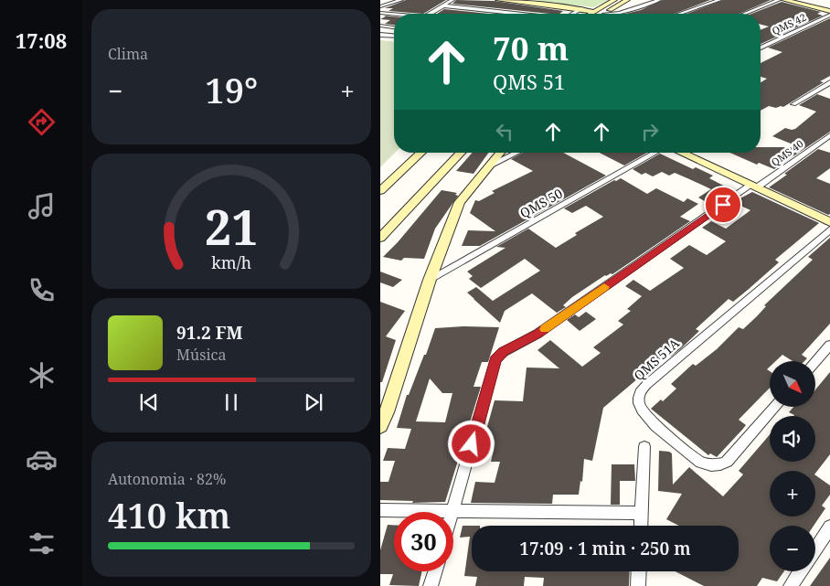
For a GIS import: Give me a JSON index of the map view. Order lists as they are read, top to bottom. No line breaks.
{"streets":{"street":["QMS 42","QMS 40","QMS 50","QMS 51A"]},"north":"bottom right","page":{"tabs":"17:08","tile":["Clima",["Autonomia · 82%","410 km"]],"turn":["70 m","QMS 51"],"heat":["−","19°","+"],"song":["91.2 FM","Música"],"map_buttons":["+","−"],"limit":"30","trip":"17:09 · 1 min · 250 m","gauge":["21","km/h"]}}
